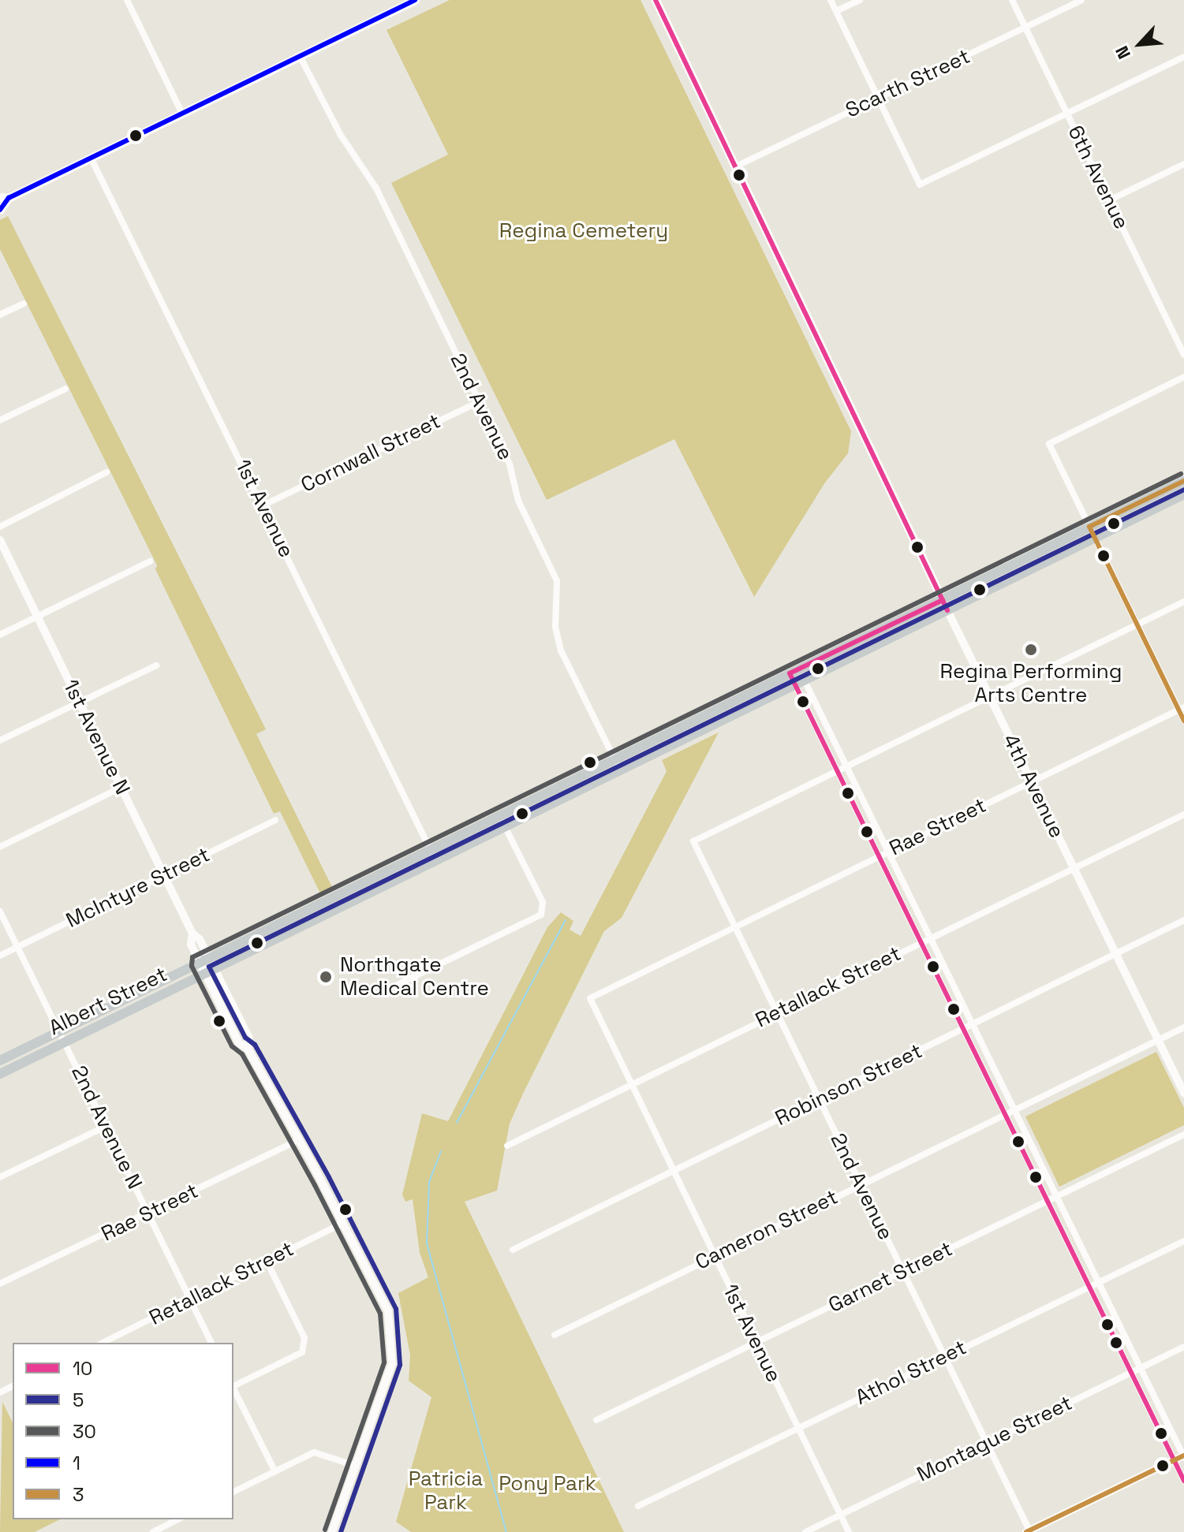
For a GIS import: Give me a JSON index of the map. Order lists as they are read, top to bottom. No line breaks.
{"streets":{"main road":["4th Avenue","Albert Street"],"street":["Scarth Street","6th Avenue","2nd Avenue","Cornwall Street","1st Avenue","1st Avenue N","Rae Street","McIntyre Street","Retallack Street","Robinson Street","2nd Avenue N","Cameron Street","Garnet Street","Athol Street","Montague Street"]},"crossings":[["Scarth Street","6th Avenue"],["Scarth Street","4th Avenue"],["2nd Avenue","Cornwall Street"],["2nd Avenue","Rae Street"],["2nd Avenue","Retallack Street"],["2nd Avenue","Albert Street"],["2nd Avenue","Robinson Street"],["2nd Avenue","Cameron Street"],["2nd Avenue","Garnet Street"],["2nd Avenue","Athol Street"],["2nd Avenue","Montague Street"],["Cornwall Street","1st Avenue"],["1st Avenue","Rae Street"],["1st Avenue","Retallack Street"],["1st Avenue","Albert Street"],["1st Avenue","Robinson Street"],["1st Avenue","Cameron Street"],["1st Avenue","Garnet Street"],["1st Avenue","Athol Street"],["1st Avenue","Montague Street"],["1st Avenue N","Rae Street"],["1st Avenue N","McIntyre Street"],["1st Avenue N","Retallack Street"],["1st Avenue N","Albert Street"],["4th Avenue","Rae Street"],["4th Avenue","Retallack Street"],["4th Avenue","Albert Street"],["4th Avenue","Robinson Street"],["4th Avenue","Cameron Street"],["Rae Street","2nd Avenue N"],["McIntyre Street","2nd Avenue N"],["Retallack Street","2nd Avenue N"],["Albert Street","2nd Avenue N"]],"parks":["Regina Cemetery","Patricia Park","Pony Park"],"places":["Regina Performing Arts Centre","Northgate Medical Centre"],"lines":["transit line 10","transit line 1","transit line 30","transit line 3","transit line 5"],"legend":["10","5","30","1","3"],"north":"bottom left"}
